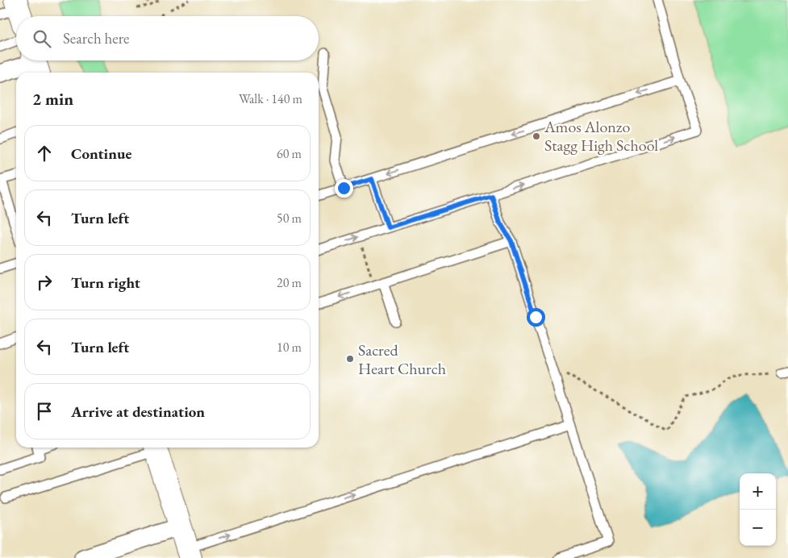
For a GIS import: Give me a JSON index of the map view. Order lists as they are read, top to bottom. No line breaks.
{"places":["Amos Alonzo Stagg High School","Sacred Heart Church"],"page":{"search":"Search here","heading":["2 min","Walk · 140 m"],"list":[["Continue","60 m"],["Turn left","50 m"],["Turn right","20 m"],["Turn left","10 m"],"Arrive at destination"],"map_buttons":["+","−"]}}
